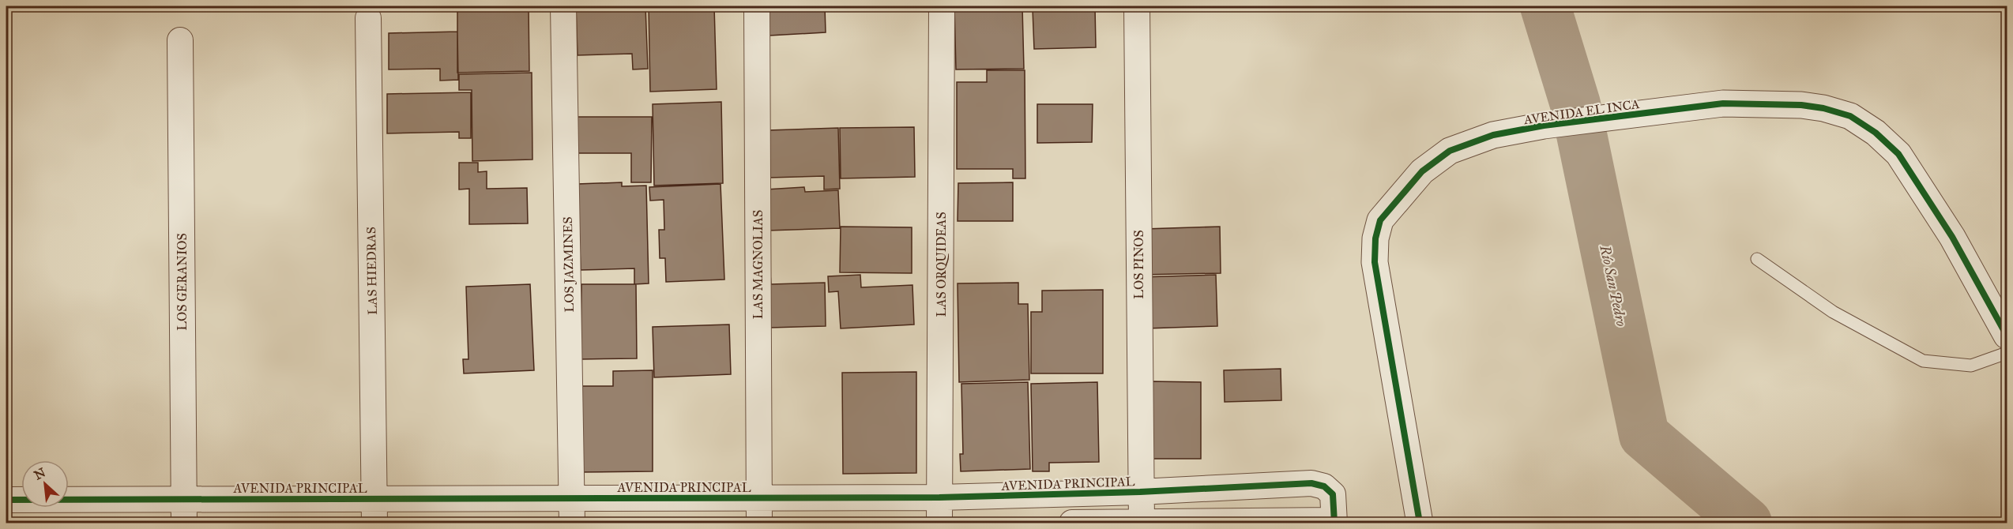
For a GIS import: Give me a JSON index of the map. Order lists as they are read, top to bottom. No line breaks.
{"streets":{"street":["AVENIDA EL INCA","LOS JAZMINES","LAS MAGNOLIAS","LAS ORQUIDEAS","LOS PINOS","LAS HIEDRAS","LOS GERANIOS","AVENIDA PRINCIPAL"]},"crossings":[["LOS JAZMINES","AVENIDA PRINCIPAL"],["LAS MAGNOLIAS","AVENIDA PRINCIPAL"],["LAS ORQUIDEAS","AVENIDA PRINCIPAL"],["LOS PINOS","AVENIDA PRINCIPAL"],["LAS HIEDRAS","AVENIDA PRINCIPAL"],["LOS GERANIOS","AVENIDA PRINCIPAL"]],"water":["Río San Pedro"],"north":"top left"}
